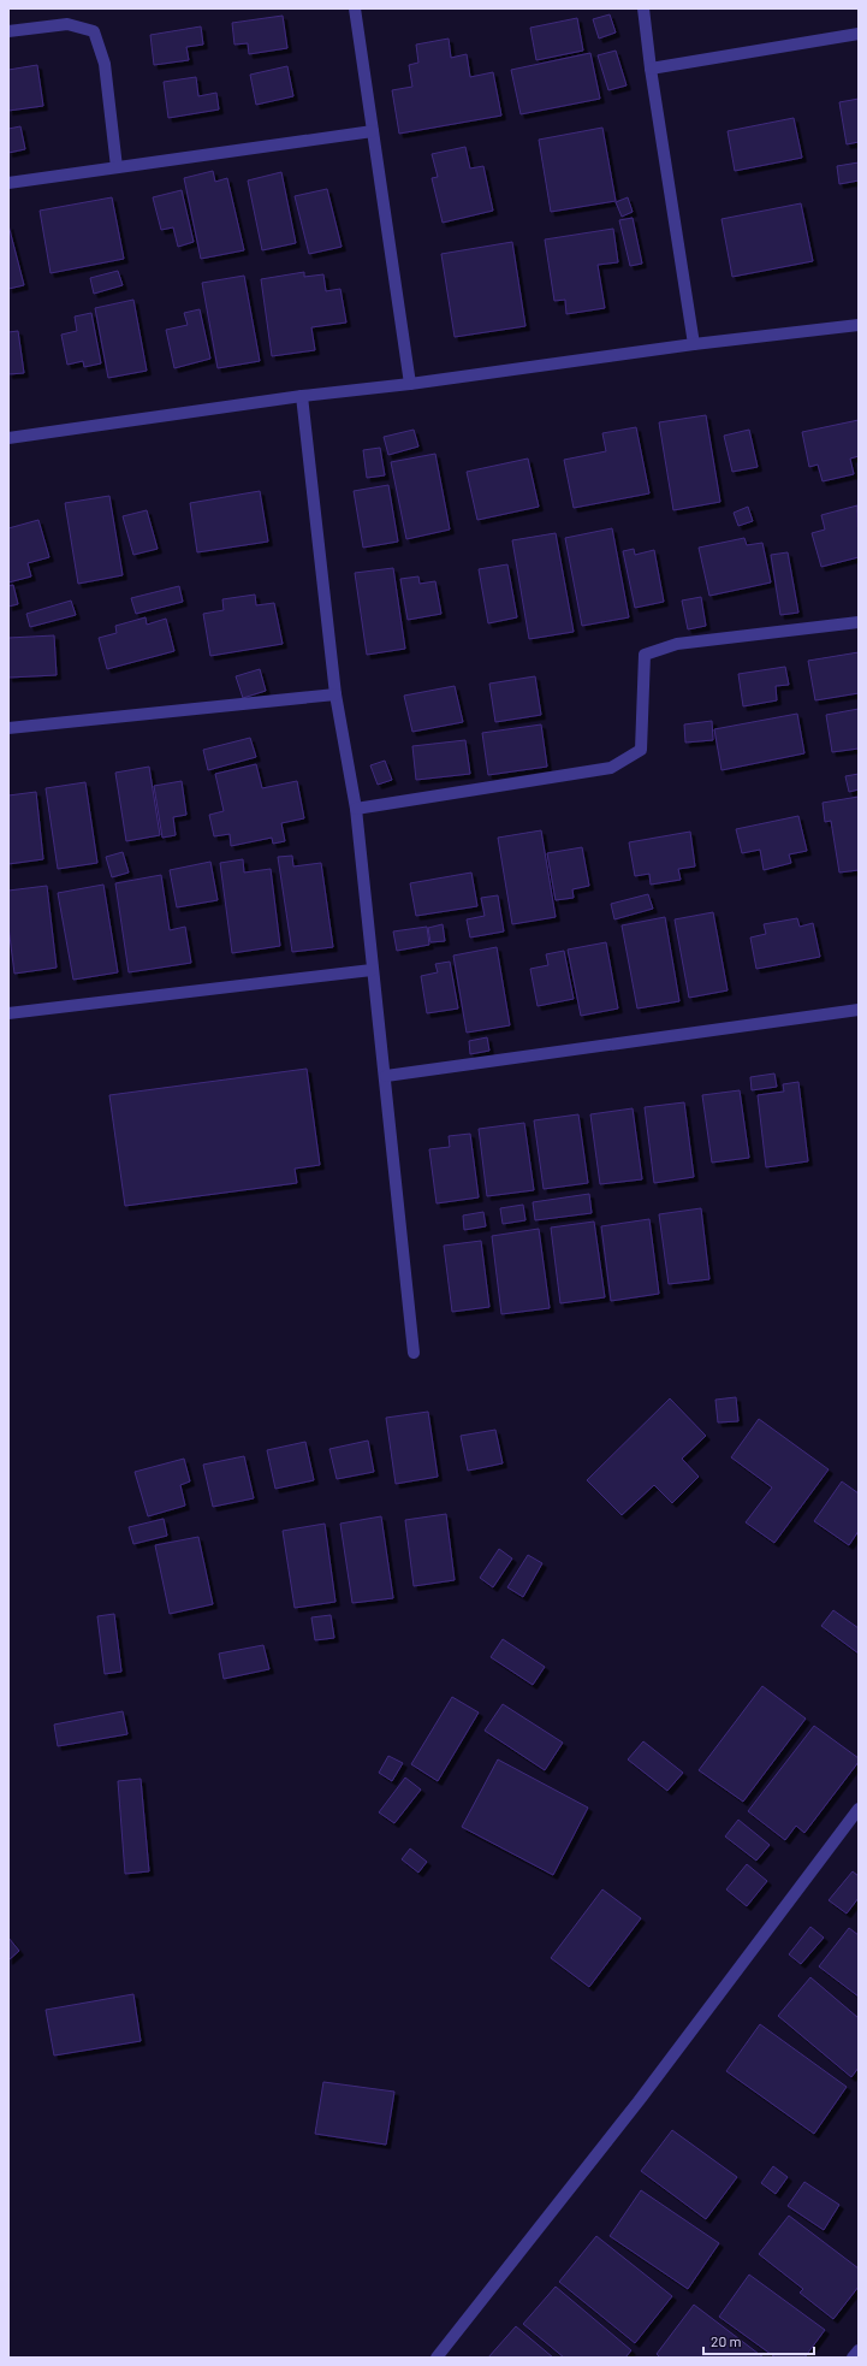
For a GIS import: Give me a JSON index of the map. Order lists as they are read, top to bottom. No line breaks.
{"scale_bar":"20 m"}
